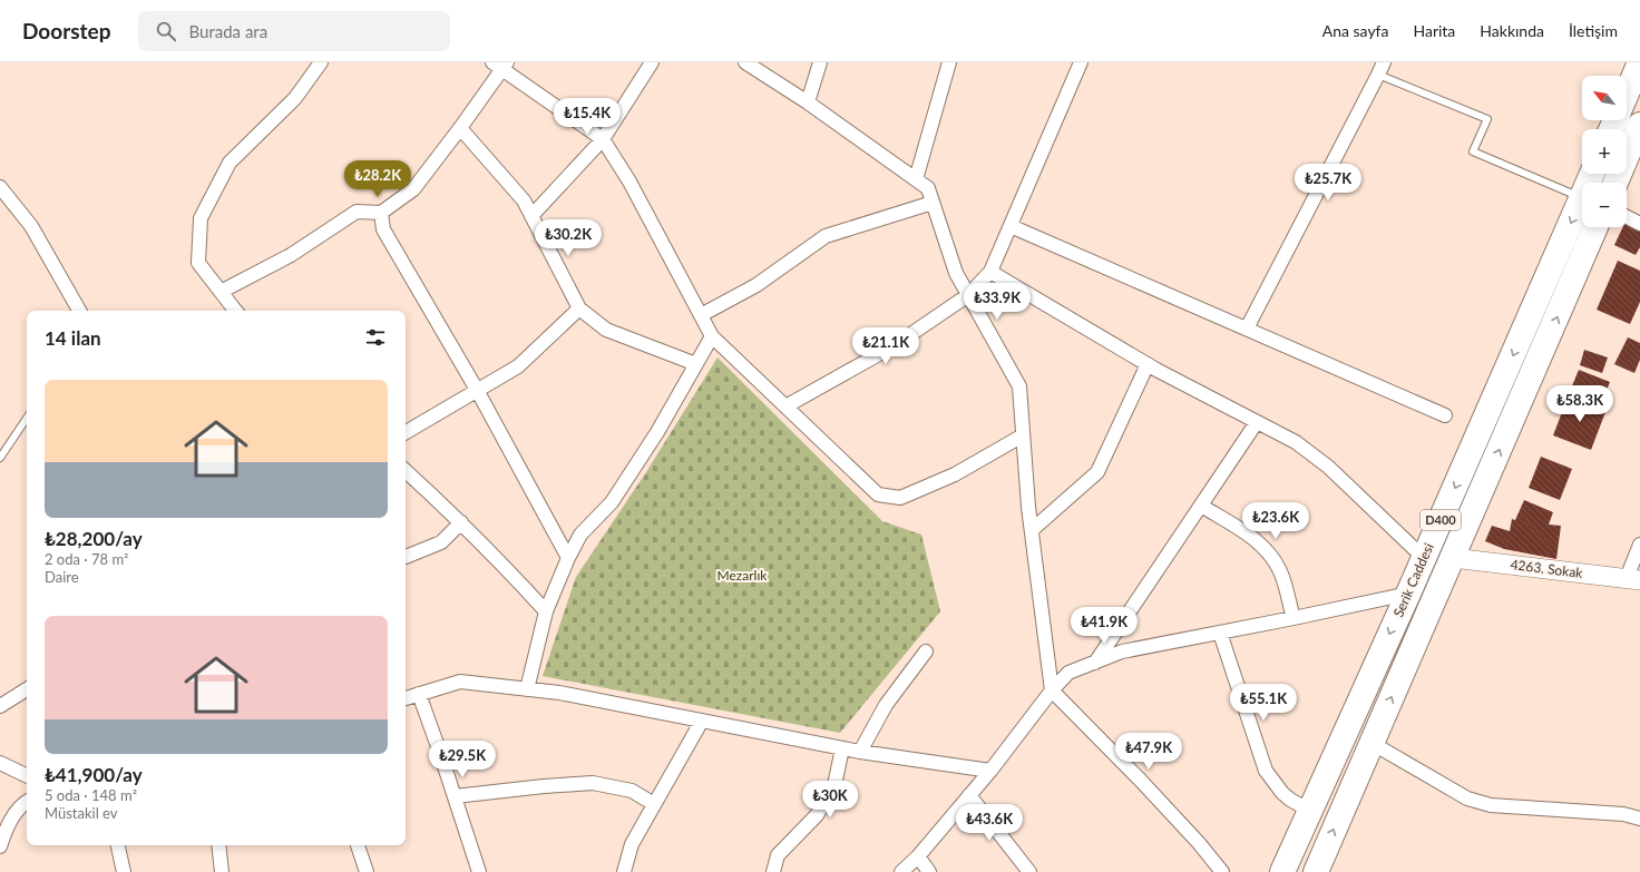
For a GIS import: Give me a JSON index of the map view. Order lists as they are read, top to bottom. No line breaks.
{"streets":{"highway":["D400","Serik Caddesi"],"street":["4263. Sokak"]},"crossings":[["4263. Sokak","Serik Caddesi"]],"parks":["Mezarlık"],"north":"top left","page":{"header":"Doorstep","search":"Burada ara","nav":["Ana sayfa","Harita","Hakkında","İletişim"],"map_buttons":["+","−"],"price":["₺15.4K","₺28.2K","₺25.7K","₺30.2K","₺33.9K","₺21.1K","₺58.3K","₺23.6K","₺41.9K","₺55.1K","₺47.9K","₺29.5K","₺30K","₺43.6K"],"heading":"14 ilan","list":[{"name":"₺28,200/ay","note":"2 oda · 78 m² · Daire"},{"name":"₺41,900/ay","note":"5 oda · 148 m² · Müstakil ev"}]}}
